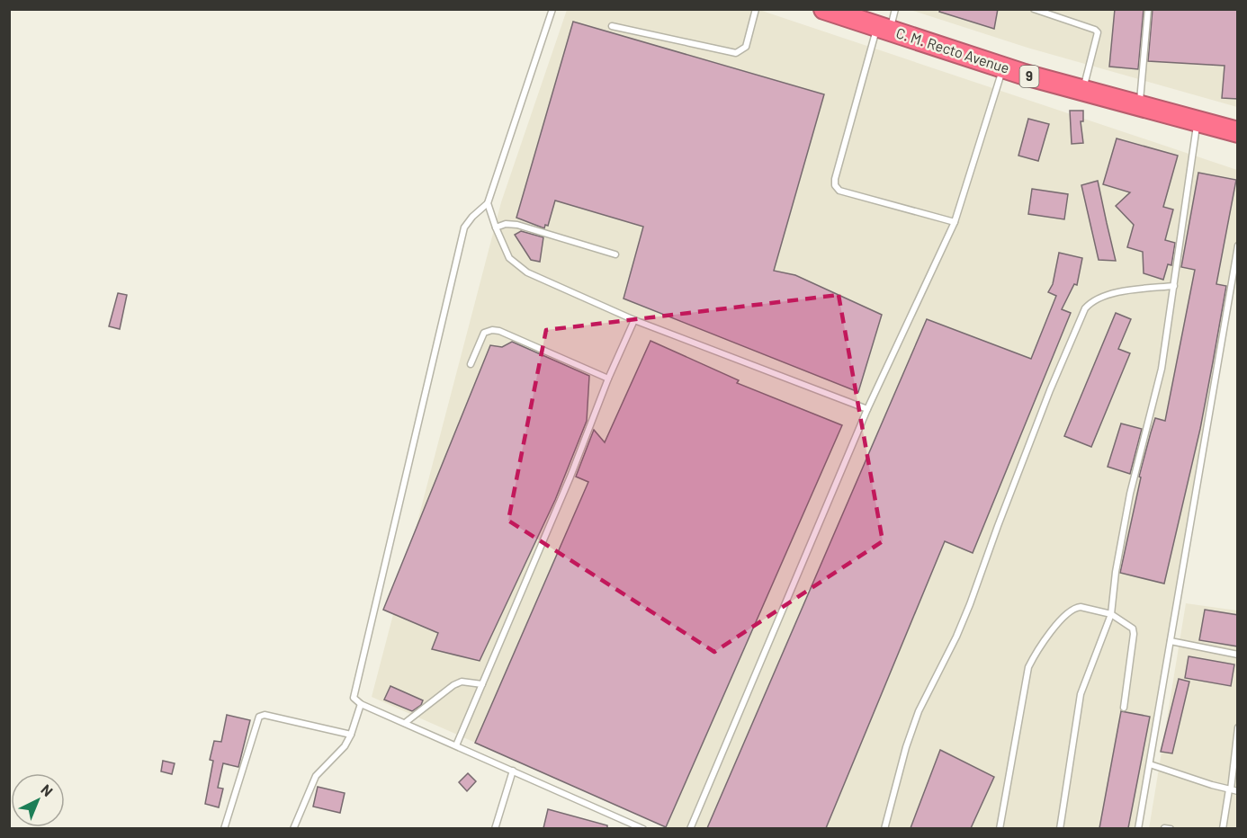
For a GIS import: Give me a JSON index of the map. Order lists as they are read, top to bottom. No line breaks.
{"streets":{"highway":["C. M. Recto Avenue","9"]},"north":"top right"}
